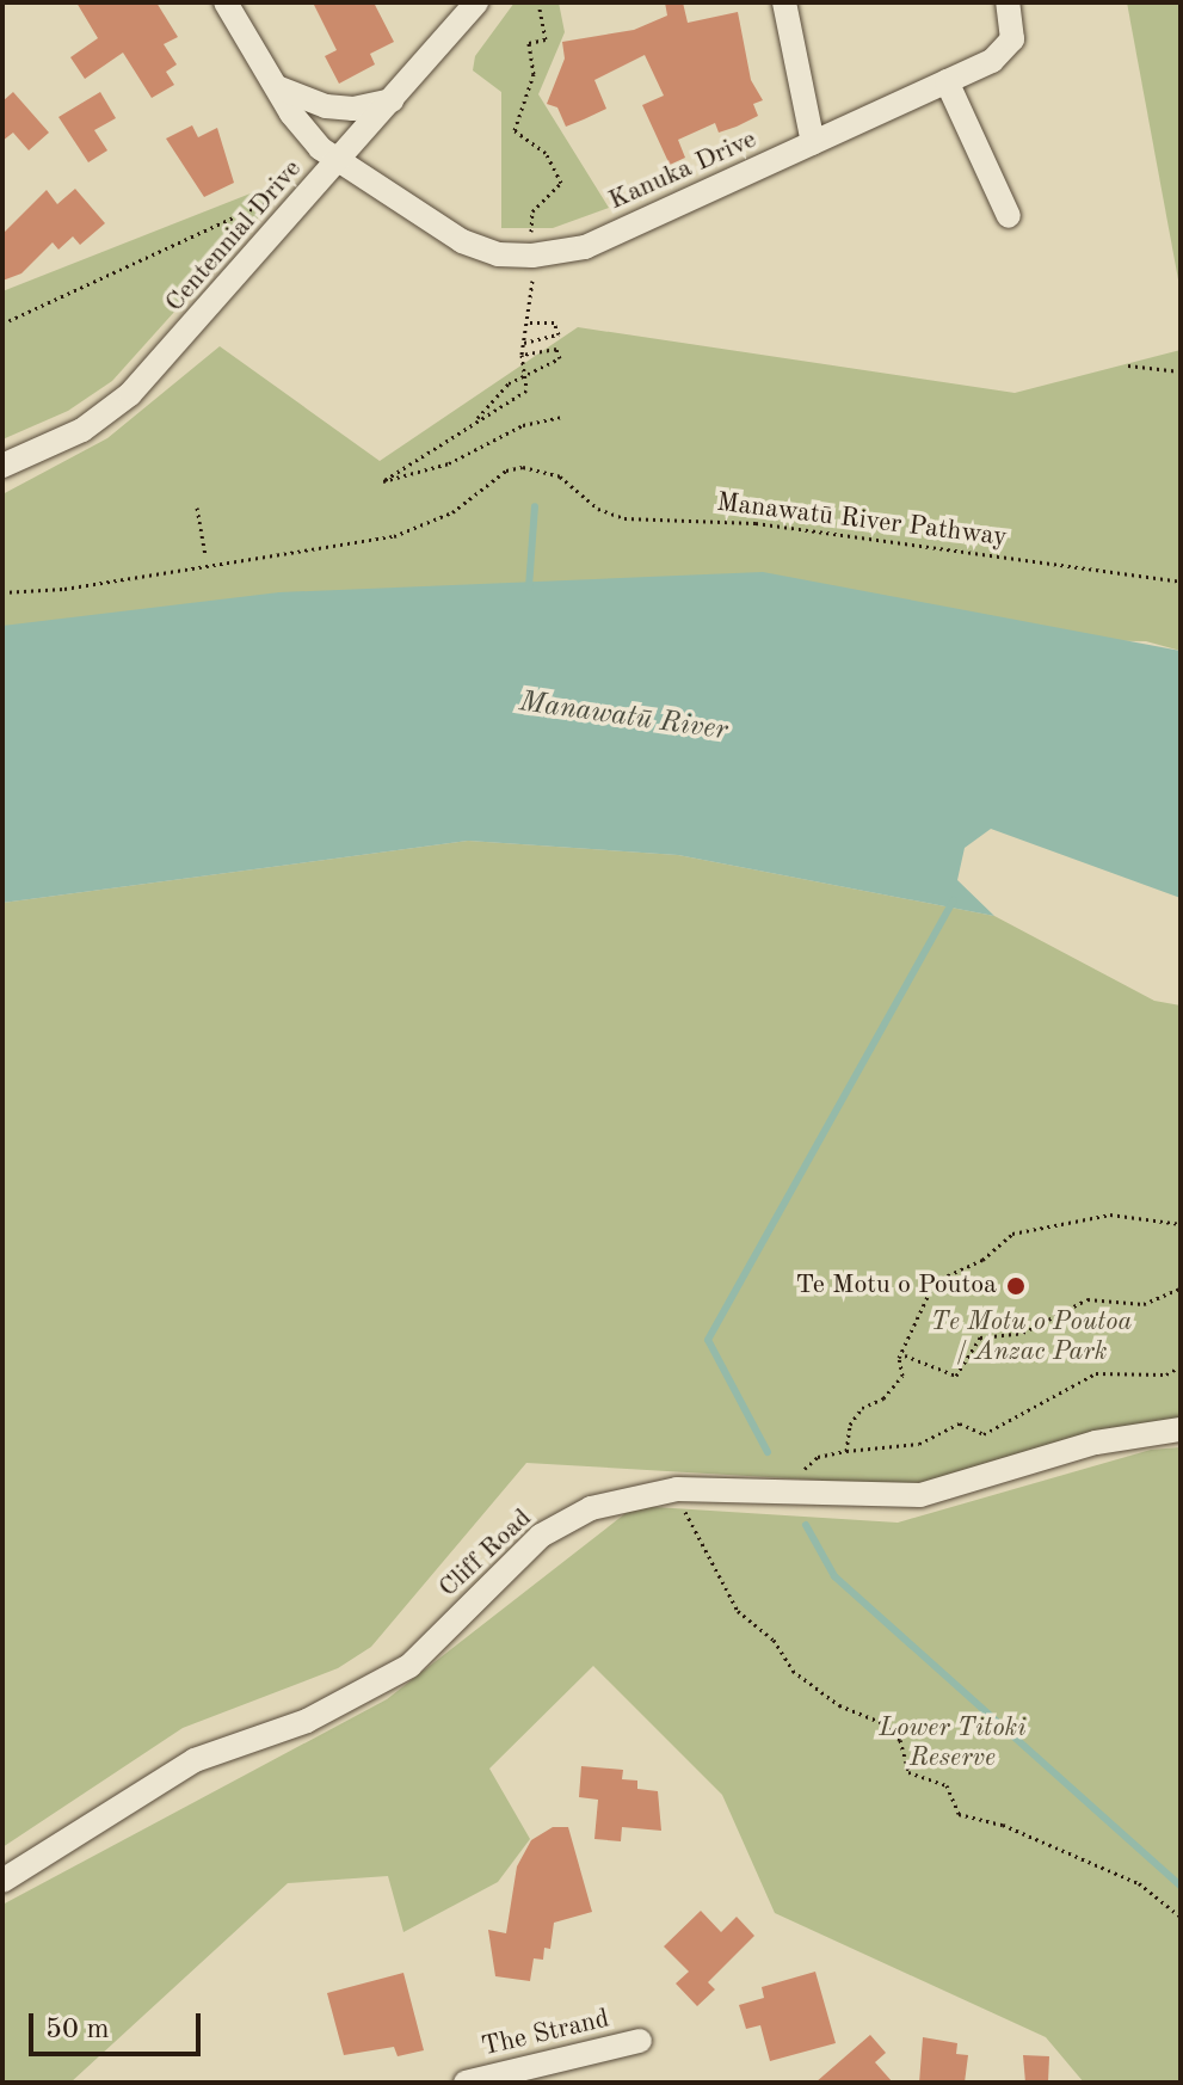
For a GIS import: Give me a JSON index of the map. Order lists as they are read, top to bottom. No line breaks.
{"streets":{"street":["Kanuka Drive","Centennial Drive","Cliff Road","The Strand"],"path":["Manawatū River Pathway"]},"crossings":[["Kanuka Drive","Centennial Drive"]],"water":["Manawatū River"],"parks":["Te Motu o Poutoa / Anzac Park","Lower Titoki Reserve"],"places":["Te Motu o Poutoa"],"scale_bar":"50 m"}
